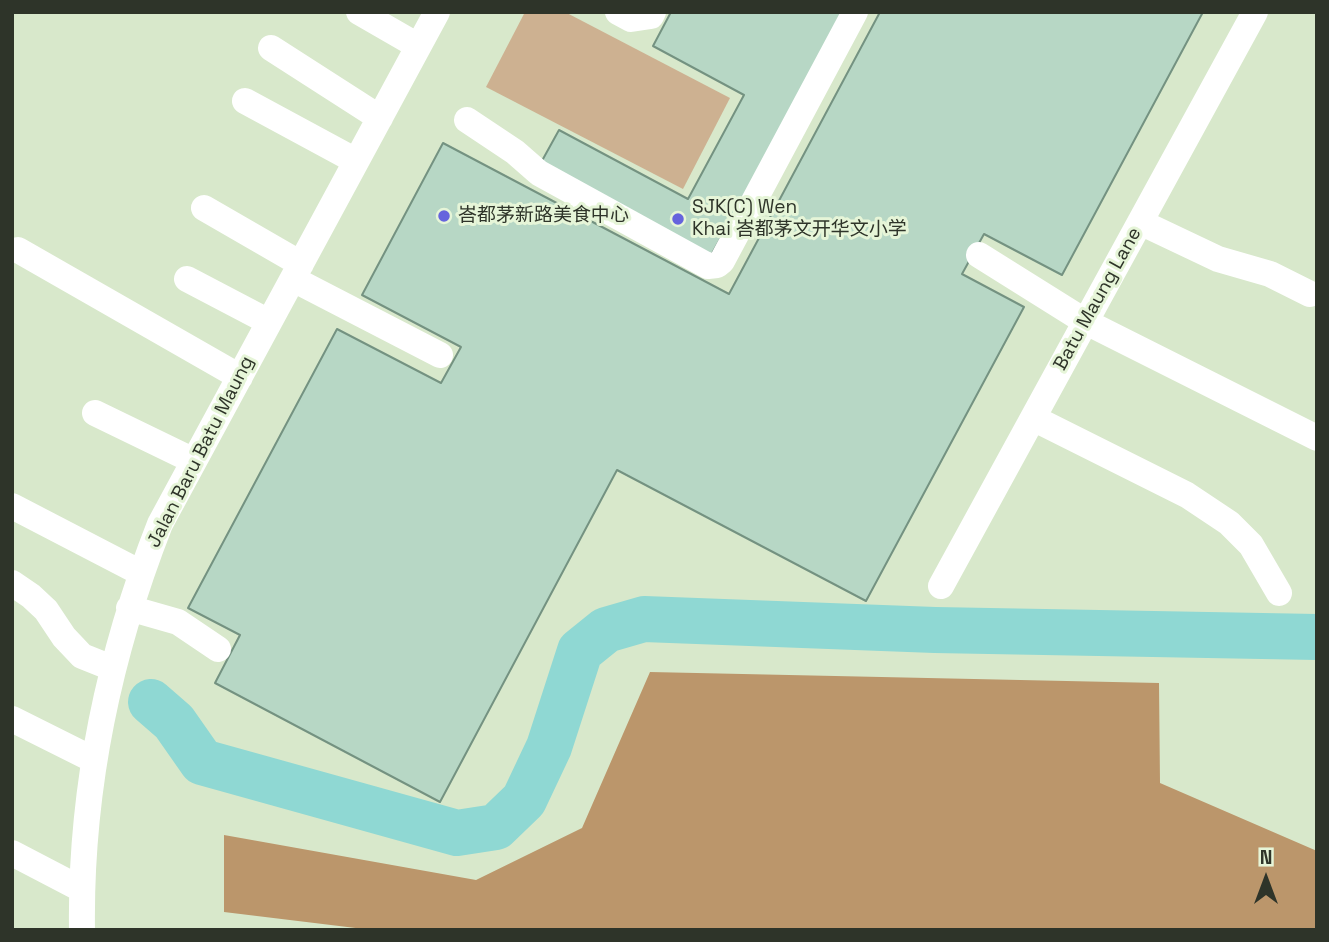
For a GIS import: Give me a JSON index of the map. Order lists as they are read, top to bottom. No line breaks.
{"streets":{"street":["Batu Maung Lane","Jalan Baru Batu Maung"]},"places":["峇都茅新路美食中心","SJK(C) Wen Khai 峇都茅文开华文小学"],"north":"top"}
